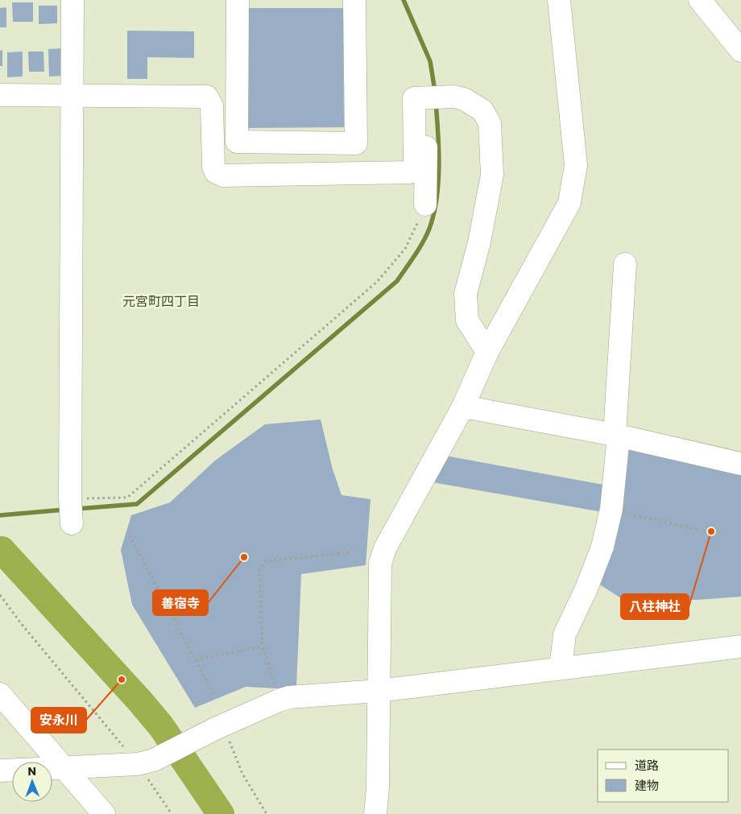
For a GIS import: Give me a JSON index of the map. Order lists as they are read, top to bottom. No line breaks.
{"districts":["元宮町四丁目"],"places":["八柱神社","善宿寺","安永川"],"legend":["道路","建物"],"north":"top"}
